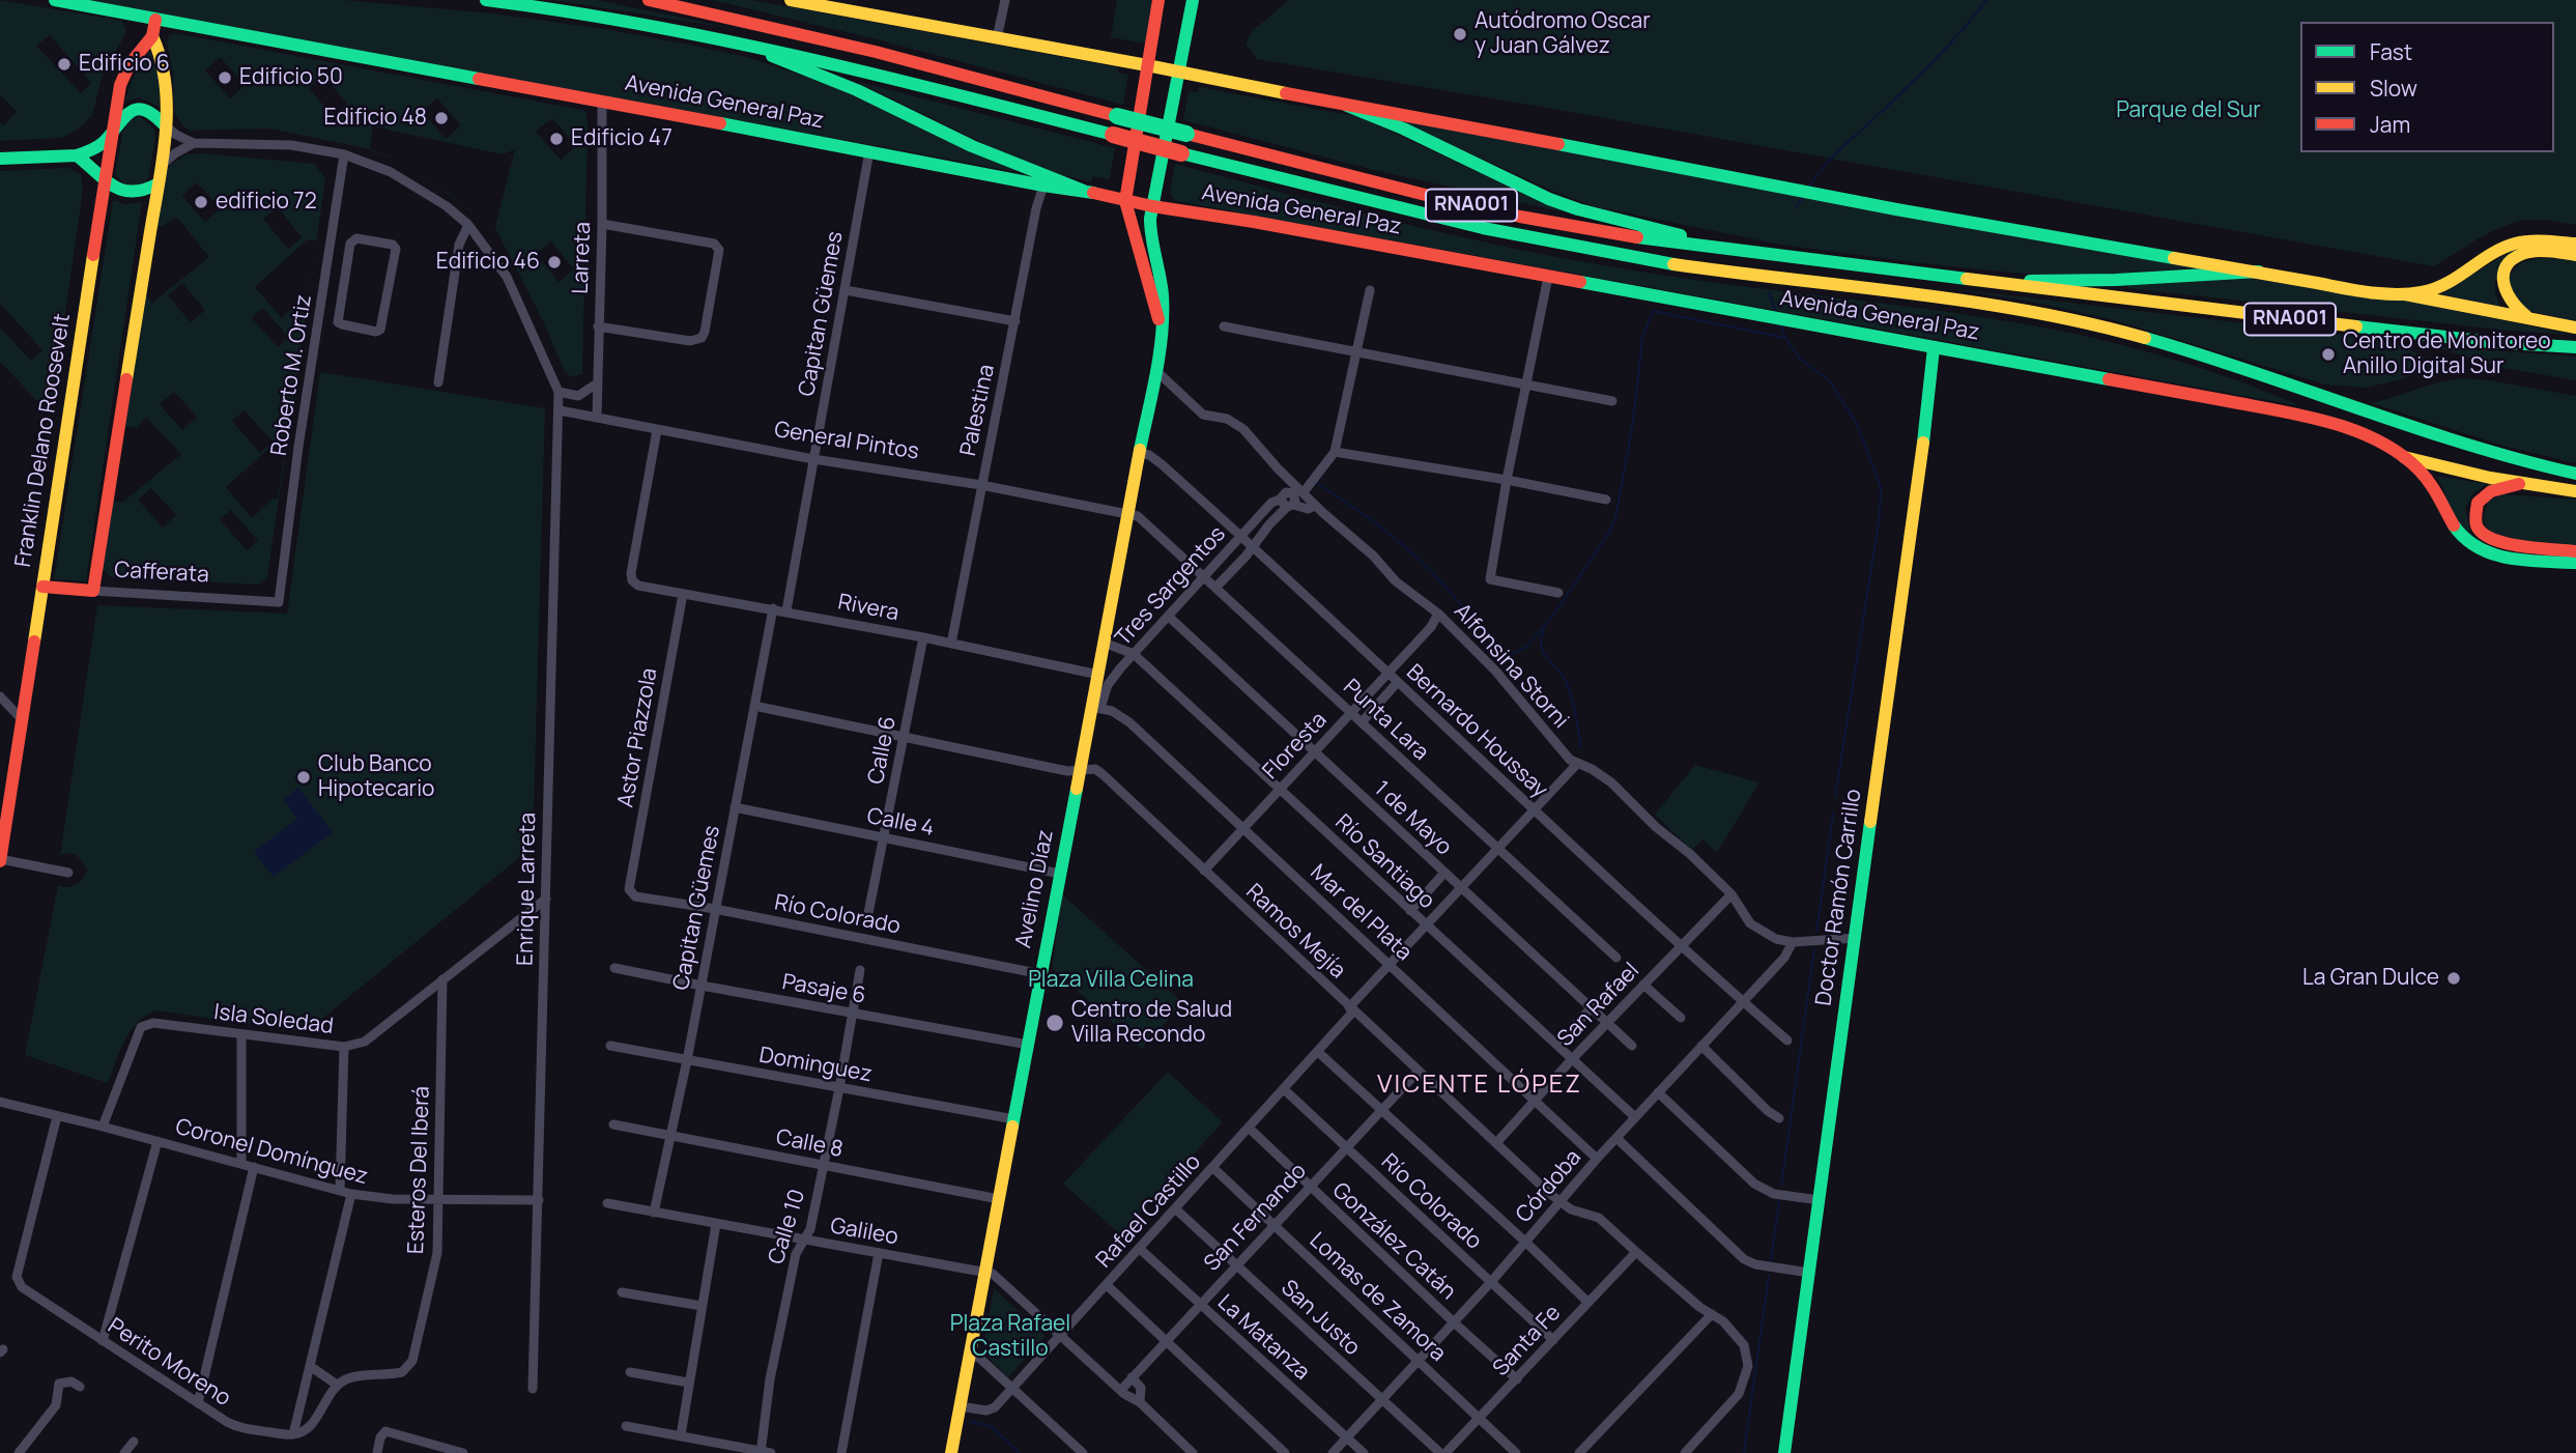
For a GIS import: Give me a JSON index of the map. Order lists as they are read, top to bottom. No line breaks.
{"streets":{"main road":["Avenida General Paz","RNA001","Franklin Delano Roosevelt","Cafferata","Avelino Díaz","Doctor Ramón Carrillo"],"street":["Larreta","Capitan Güemes","Roberto M. Ortiz","Palestina","General Pintos","Tres Sargentos","Rivera","Alfonsina Storni","Punta Lara","Bernardo Houssay","Astor Piazzola","Floresta","Calle 6","1 de Mayo","Calle 4","Río Santiago","Enrique Larreta","Mar del Plata","Río Colorado","Ramos Mejía","Pasaje 6","San Rafael","Isla Soledad","Dominguez","Calle 8","Coronel Domínguez","Esteros Del Iberá","Córdoba","Rafael Castillo","San Fernando","Calle 10","Galileo","González Catán","Lomas de Zamora","San Justo","La Matanza","Santa Fe","Perito Moreno"]},"crossings":[["Avenida General Paz","Larreta"],["Avenida General Paz","Capitan Güemes"],["Avenida General Paz","Palestina"],["Avenida General Paz","Franklin Delano Roosevelt"],["Avenida General Paz","Avelino Díaz"],["Avenida General Paz","Doctor Ramón Carrillo"],["Larreta","General Pintos"],["Capitan Güemes","General Pintos"],["Capitan Güemes","Rivera"],["Capitan Güemes","Calle 4"],["Capitan Güemes","Río Colorado"],["Capitan Güemes","Ramos Mejía"],["Capitan Güemes","Pasaje 6"],["Capitan Güemes","Dominguez"],["Capitan Güemes","Calle 8"],["Capitan Güemes","Galileo"],["Roberto M. Ortiz","Cafferata"],["Palestina","General Pintos"],["Palestina","Rivera"],["Franklin Delano Roosevelt","Cafferata"],["General Pintos","Rivera"],["General Pintos","Punta Lara"],["General Pintos","Enrique Larreta"],["General Pintos","Avelino Díaz"],["Tres Sargentos","Punta Lara"],["Tres Sargentos","Bernardo Houssay"],["Tres Sargentos","1 de Mayo"],["Tres Sargentos","Río Santiago"],["Tres Sargentos","Avelino Díaz"],["Tres Sargentos","Mar del Plata"],["Rivera","Astor Piazzola"],["Rivera","Calle 6"],["Rivera","Avelino Díaz"],["Alfonsina Storni","Floresta"],["Alfonsina Storni","Avelino Díaz"],["Alfonsina Storni","Doctor Ramón Carrillo"],["Alfonsina Storni","San Rafael"],["Alfonsina Storni","Córdoba"],["Alfonsina Storni","Rafael Castillo"],["Punta Lara","Floresta"],["Punta Lara","Avelino Díaz"],["Punta Lara","Rafael Castillo"],["Bernardo Houssay","Floresta"],["Bernardo Houssay","Avelino Díaz"],["Bernardo Houssay","San Rafael"],["Bernardo Houssay","Córdoba"],["Bernardo Houssay","Rafael Castillo"],["Astor Piazzola","Río Colorado"],["Floresta","1 de Mayo"],["Floresta","Río Santiago"],["Floresta","Mar del Plata"],["Floresta","Ramos Mejía"],["Calle 6","Calle 4"],["Calle 6","Ramos Mejía"],["1 de Mayo","San Rafael"],["1 de Mayo","Rafael Castillo"],["Calle 4","Avelino Díaz"],["Río Santiago","Avelino Díaz"],["Río Santiago","San Rafael"],["Río Santiago","Córdoba"],["Río Santiago","Rafael Castillo"],["Enrique Larreta","Isla Soledad"],["Enrique Larreta","Coronel Domínguez"],["Avelino Díaz","Mar del Plata"],["Avelino Díaz","Río Colorado"],["Avelino Díaz","Ramos Mejía"],["Avelino Díaz","Pasaje 6"],["Avelino Díaz","Dominguez"],["Avelino Díaz","Calle 8"],["Avelino Díaz","Rafael Castillo"],["Avelino Díaz","Galileo"],["Mar del Plata","San Rafael"],["Mar del Plata","Córdoba"],["Mar del Plata","Rafael Castillo"],["Río Colorado","Córdoba"],["Río Colorado","Rafael Castillo"],["Río Colorado","San Fernando"],["Río Colorado","Santa Fe"],["Ramos Mejía","San Rafael"],["Ramos Mejía","Córdoba"],["Ramos Mejía","Rafael Castillo"],["Ramos Mejía","San Fernando"],["Ramos Mejía","Santa Fe"],["Pasaje 6","Calle 10"],["Isla Soledad","Coronel Domínguez"],["Isla Soledad","Esteros Del Iberá"],["Dominguez","Calle 10"],["Calle 8","Calle 10"],["Coronel Domínguez","Esteros Del Iberá"],["Coronel Domínguez","Perito Moreno"],["Córdoba","González Catán"],["Córdoba","Lomas de Zamora"],["Córdoba","San Justo"],["Córdoba","La Matanza"],["Rafael Castillo","González Catán"],["Rafael Castillo","Lomas de Zamora"],["Rafael Castillo","San Justo"],["Rafael Castillo","La Matanza"],["San Fernando","González Catán"],["San Fernando","Lomas de Zamora"],["San Fernando","San Justo"],["San Fernando","La Matanza"],["Calle 10","Galileo"],["González Catán","Santa Fe"],["Lomas de Zamora","Santa Fe"],["San Justo","Santa Fe"]],"districts":["VICENTE LÓPEZ"],"parks":["Parque del Sur","Plaza Villa Celina","Plaza Rafael Castillo"],"places":["Autódromo Oscar y Juan Gálvez","Edificio 6","Edificio 50","Edificio 48","Edificio 47","edificio 72","Edificio 46","Centro de Monitoreo Anillo Digital Sur","Club Banco Hipotecario","La Gran Dulce","Centro de Salud Villa Recondo"],"legend":["Fast","Slow","Jam"]}
